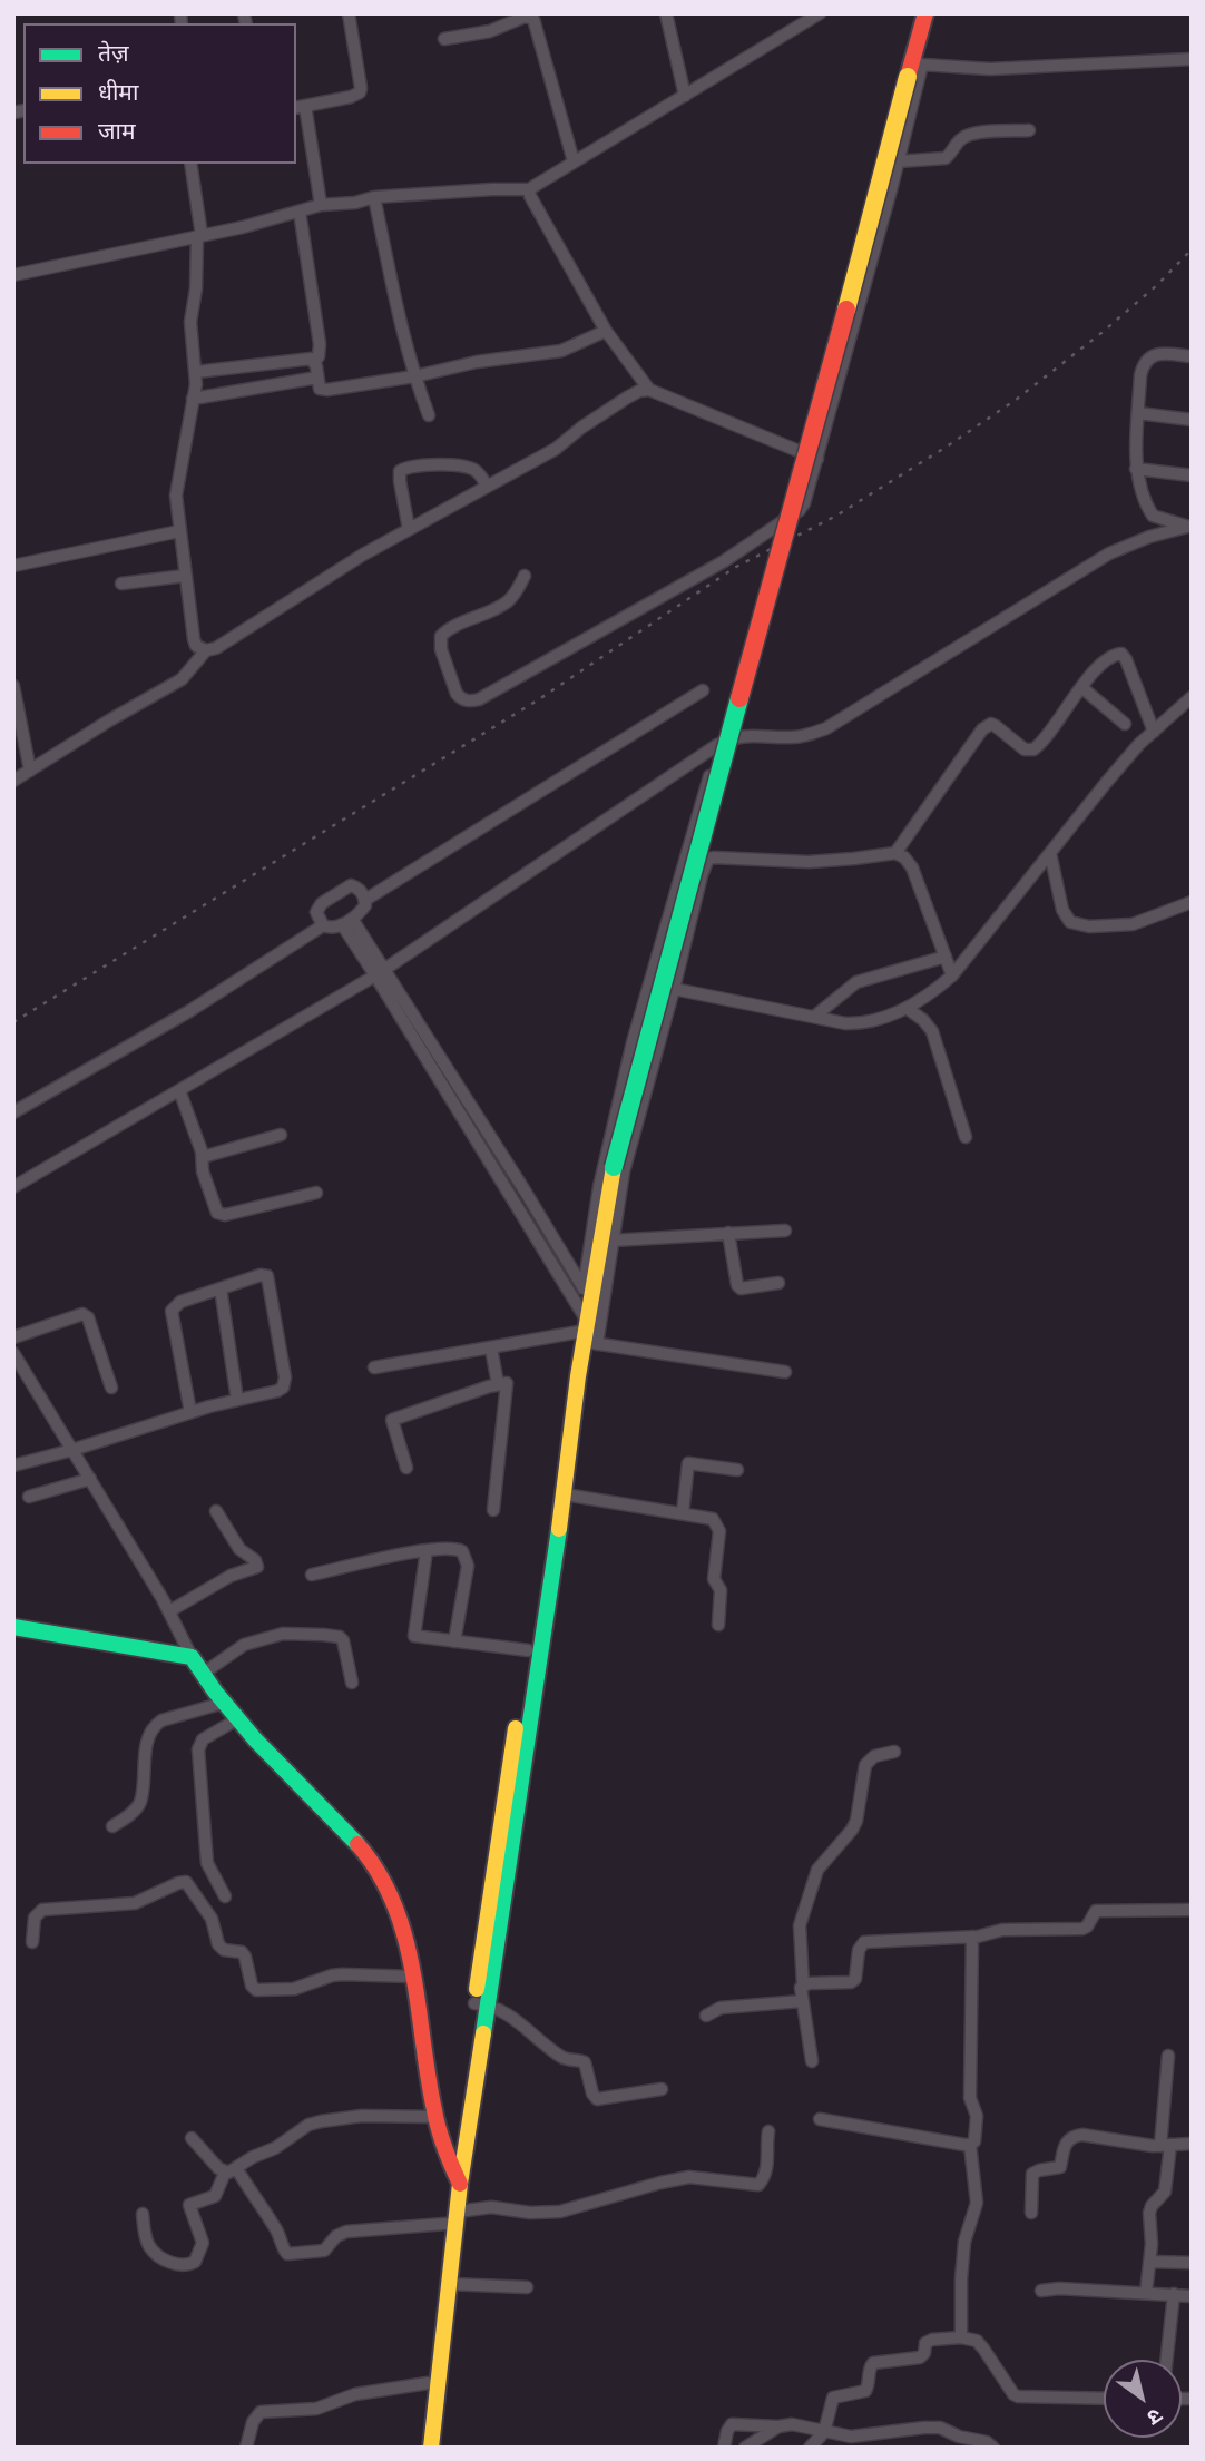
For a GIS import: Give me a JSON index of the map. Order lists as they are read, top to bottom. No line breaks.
{"legend":["तेज़","धीमा","जाम"],"north":"bottom right"}
